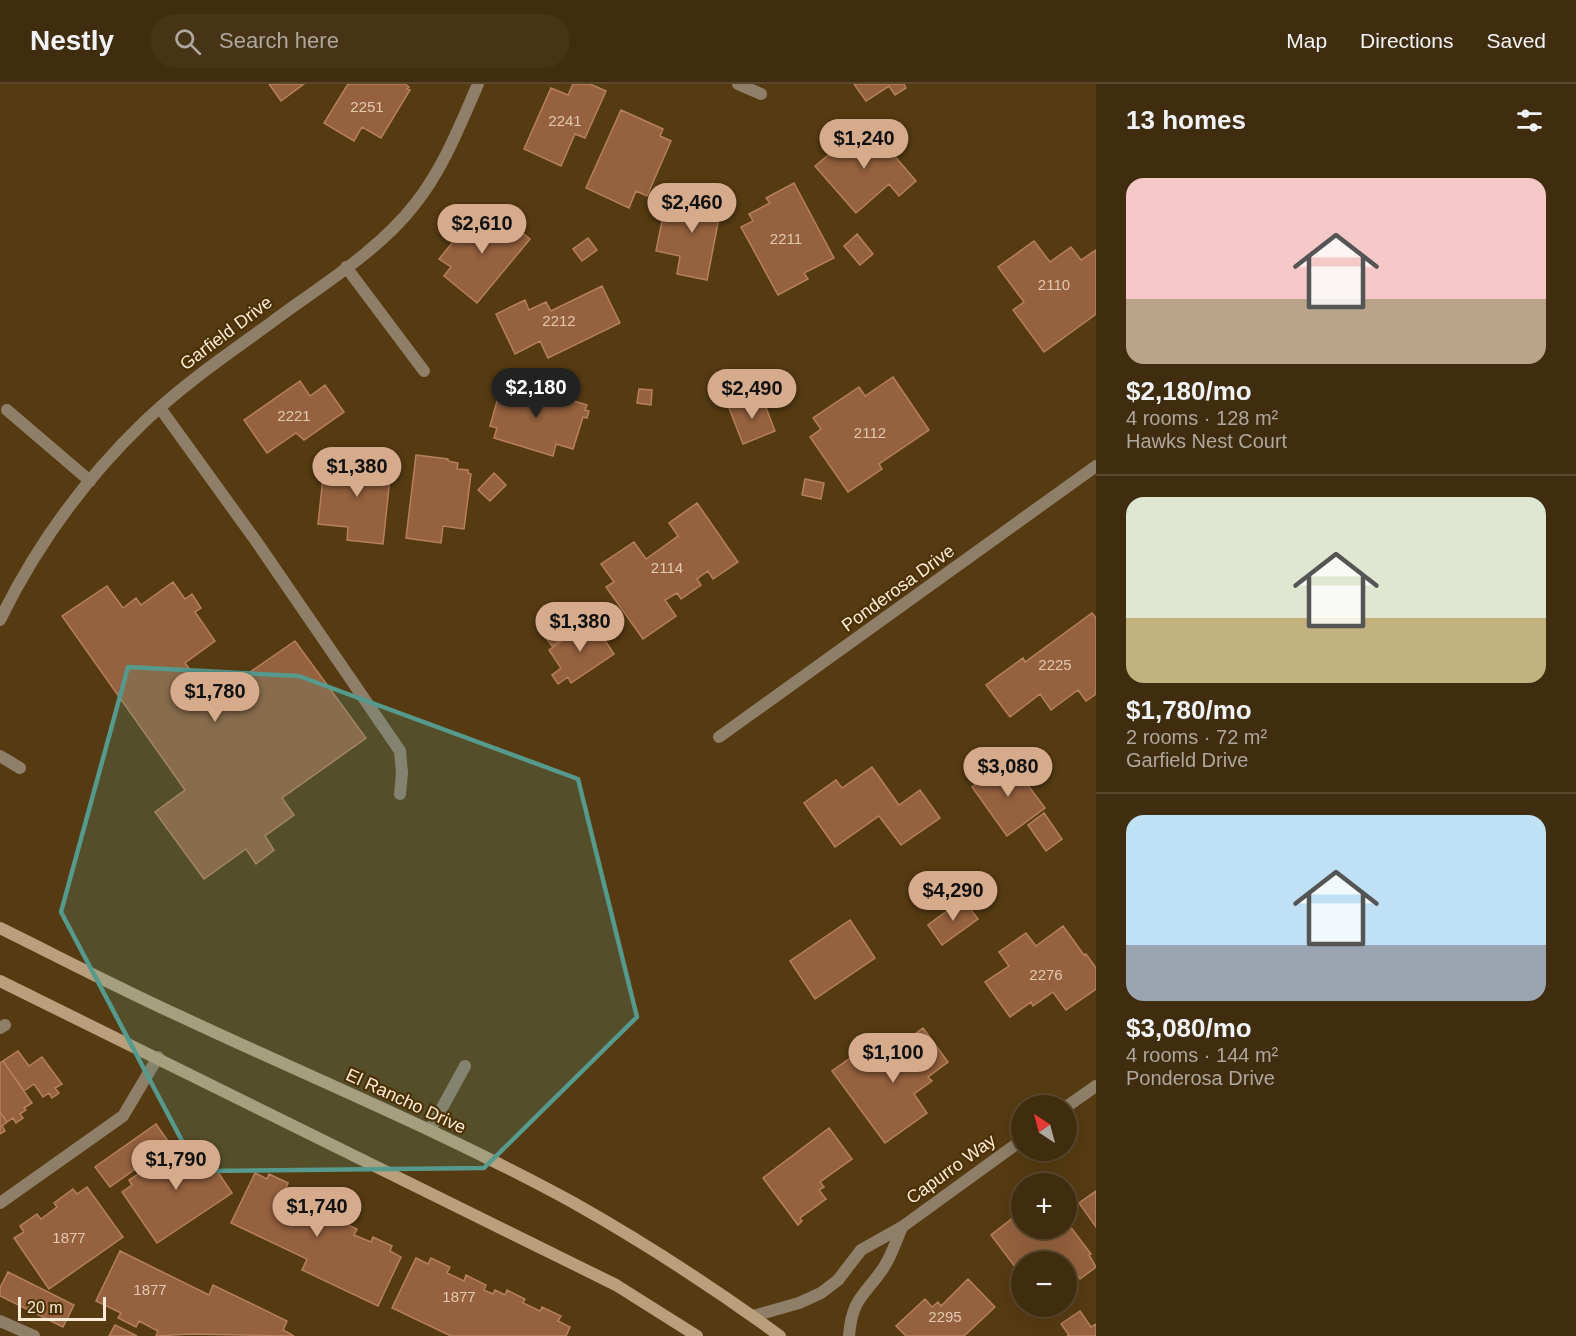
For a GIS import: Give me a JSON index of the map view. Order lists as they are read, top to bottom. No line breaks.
{"streets":{"main road":["El Rancho Drive"],"street":["Garfield Drive","Ponderosa Drive","Capurro Way"]},"crossings":[["El Rancho Drive","Capurro Way"]],"house_numbers":["2251","2241","2211","2110","2212","2221","2112","2114","2225","2276","1877","1877","1877","2295"],"scale_bar":"20 m","north":"top left","page":{"header":"Nestly","search":"Search here","nav":["Map","Directions","Saved"],"heading":"13 homes","price":["$1,240","$2,460","$2,610","$2,180","$2,490","$1,380","$1,380","$1,780","$3,080","$4,290","$1,100","$1,790","$1,740"],"list":[{"name":"$2,180/mo","note":"4 rooms · 128 m² · Hawks Nest Court"},{"name":"$1,780/mo","note":"2 rooms · 72 m² · Garfield Drive"},{"name":"$3,080/mo","note":"4 rooms · 144 m² · Ponderosa Drive"}],"map_buttons":["+","−"],"scale":"20 m"}}
